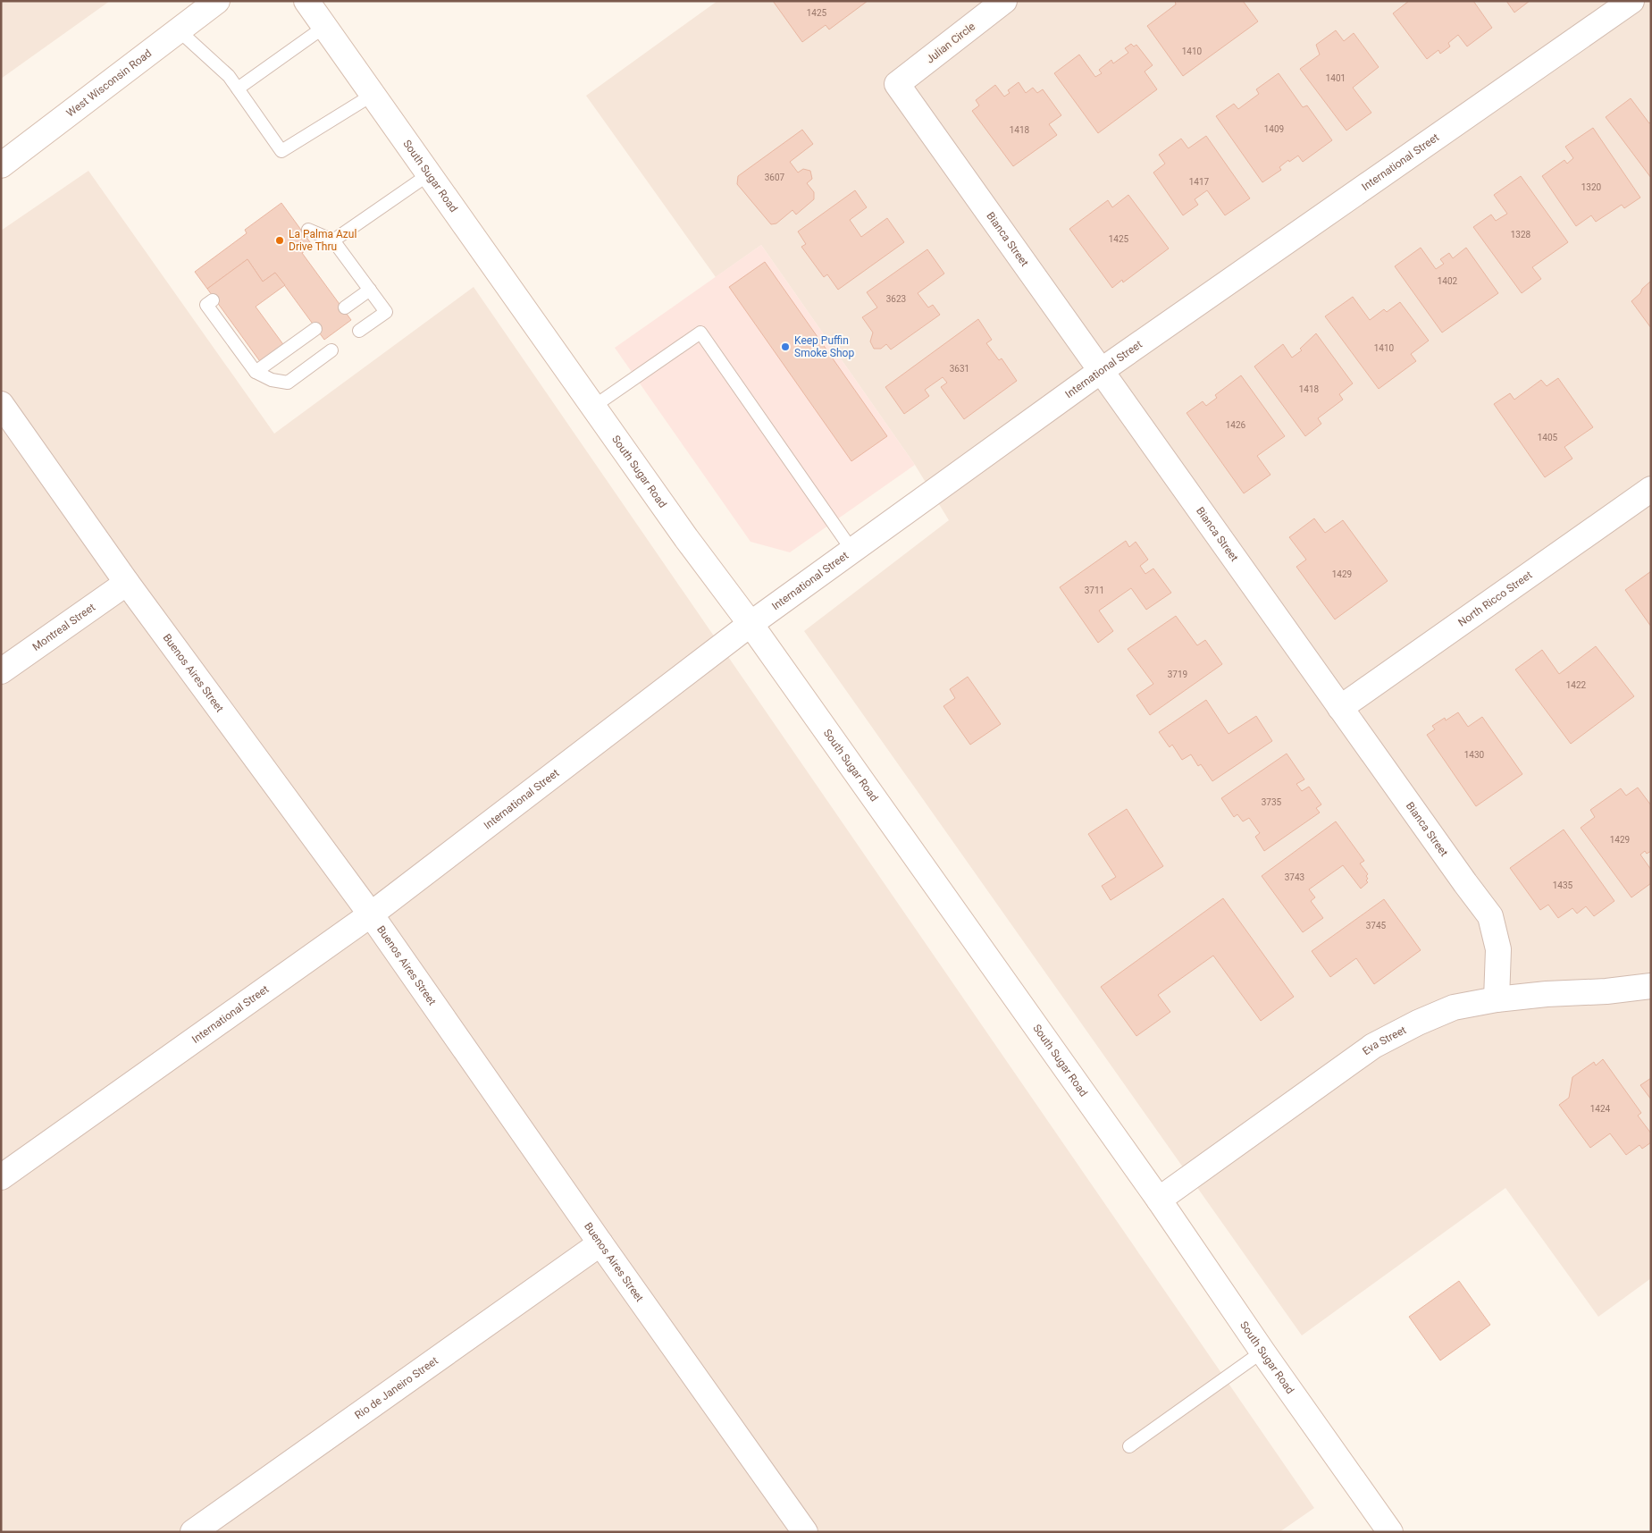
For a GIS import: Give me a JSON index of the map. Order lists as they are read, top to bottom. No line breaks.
{"streets":{"street":["Julian Circle","West Wisconsin Road","International Street","South Sugar Road","Bianca Street","North Ricco Street","Montreal Street","Buenos Aires Street","Eva Street","Rio de Janeiro Street"]},"crossings":[["Julian Circle","Bianca Street"],["International Street","South Sugar Road"],["International Street","Bianca Street"],["International Street","Buenos Aires Street"],["South Sugar Road","Eva Street"],["Bianca Street","North Ricco Street"],["Bianca Street","Eva Street"],["Montreal Street","Buenos Aires Street"],["Buenos Aires Street","Rio de Janeiro Street"]],"places":["La Palma Azul Drive Thru","Keep Puffin Smoke Shop"],"house_numbers":["1425","1410","1401","1409","1418","3607","1417","1320","1328","1425","1402","3623","1410","3631","1418","1426","1405","1429","3711","3719","1422","1430","3735","1429","3743","1435","3745","1424"]}
